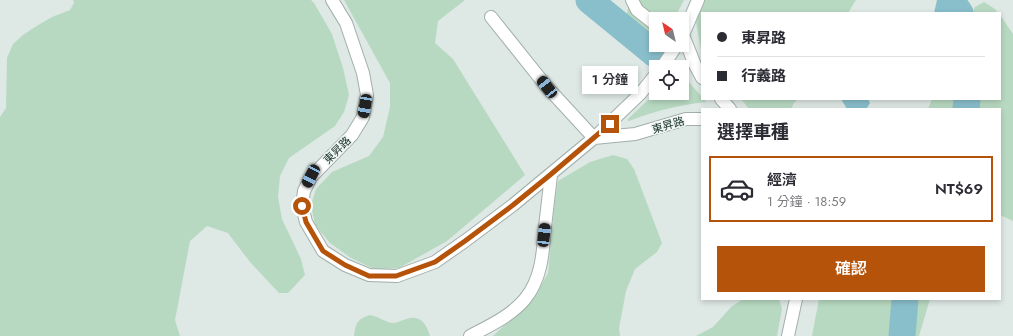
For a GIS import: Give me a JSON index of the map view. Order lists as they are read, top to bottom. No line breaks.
{"streets":{"street":["東昇路"]},"north":"top left","page":{"banner":["東昇路","行義路"],"bubble":"1 分鐘","heading":"選擇車種","list":[{"name":"經濟","note":"1 分鐘 · 18:59","value":"NT$69"}],"buttons":"確認"}}
